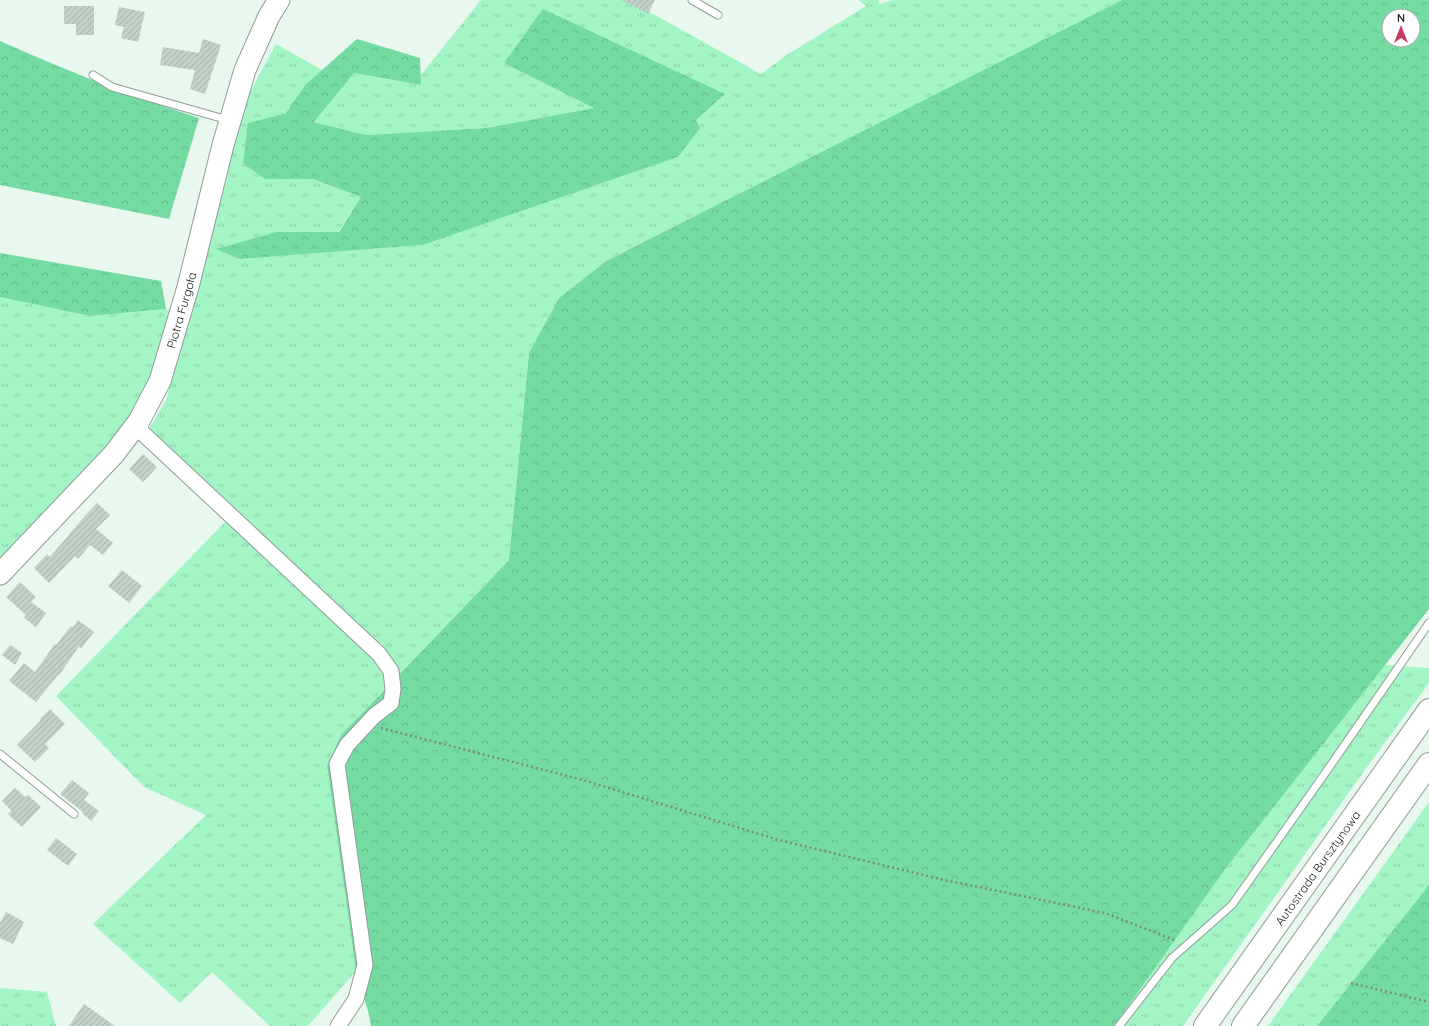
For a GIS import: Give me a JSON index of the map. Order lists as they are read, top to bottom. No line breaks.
{"streets":{"highway":["Autostrada Bursztynowa"],"street":["Piotra Furgoła"]},"north":"top"}
